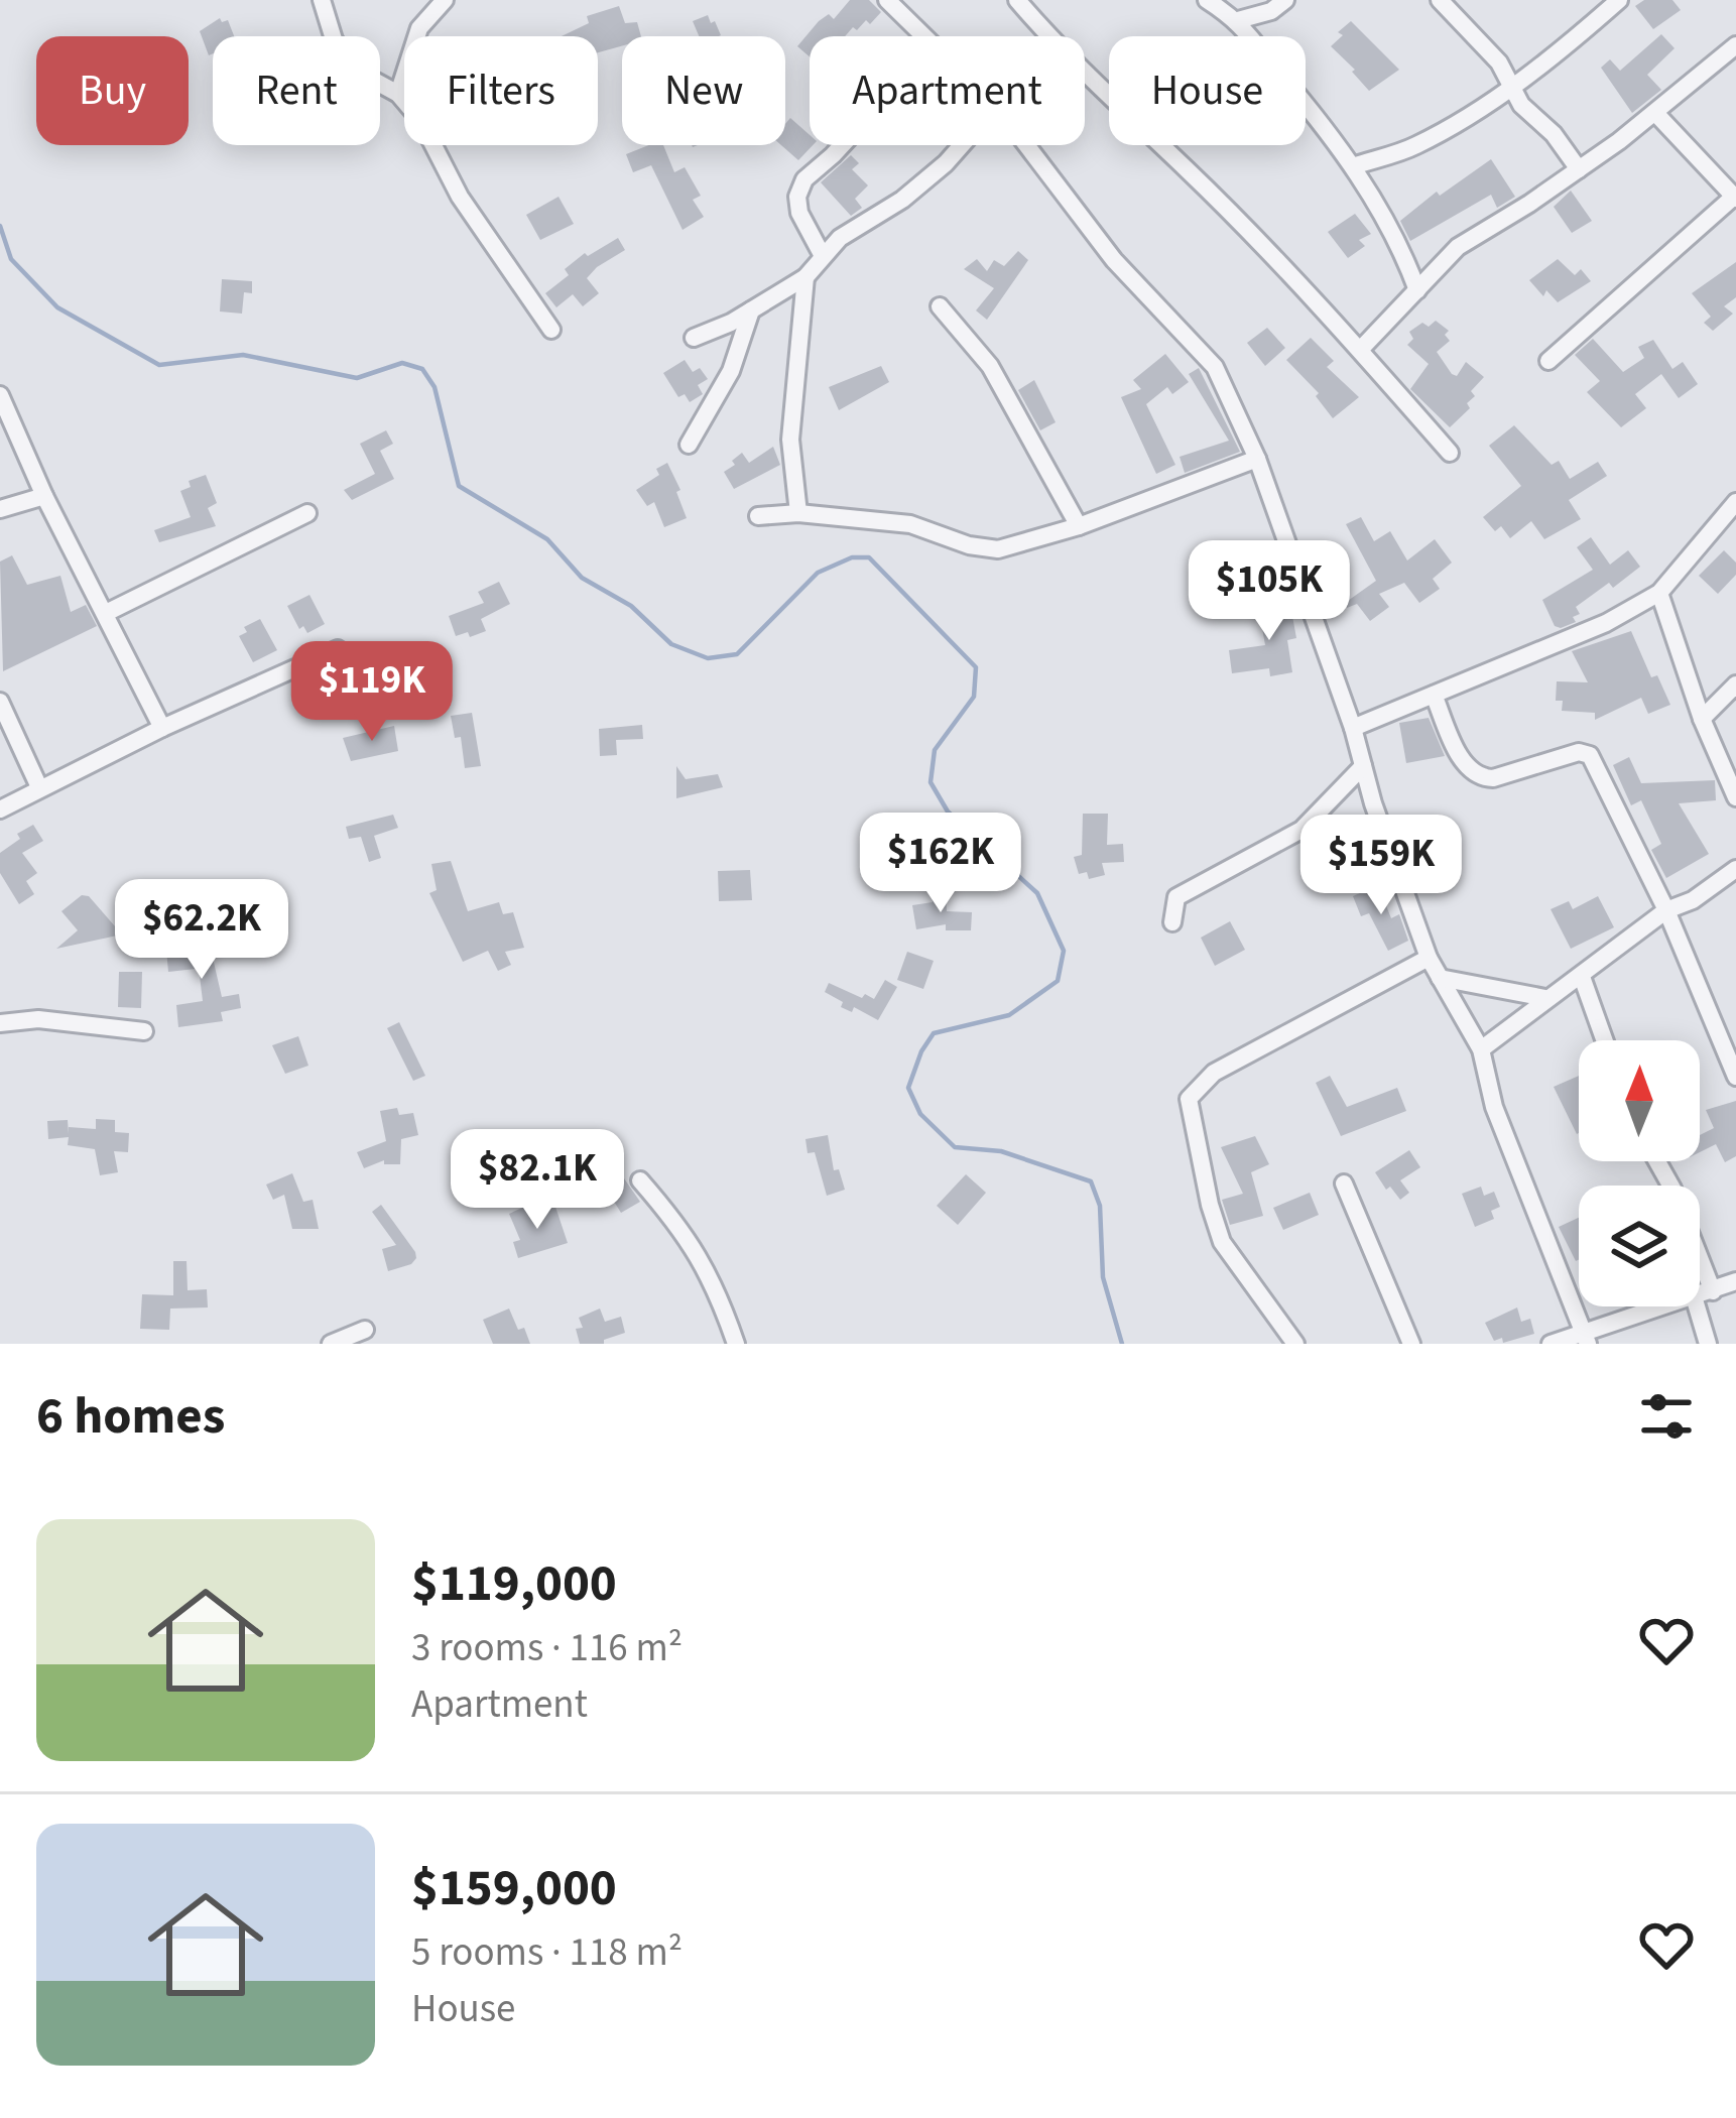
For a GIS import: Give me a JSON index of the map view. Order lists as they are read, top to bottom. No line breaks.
{"north":"top","page":{"chip":["Buy","Rent","Filters","New","Apartment","House"],"price":["$105K","$119K","$162K","$159K","$62.2K","$82.1K"],"heading":"6 homes","list":[{"name":"$119,000","note":"3 rooms · 116 m² · Apartment"},{"name":"$159,000","note":"5 rooms · 118 m² · House"}]}}
